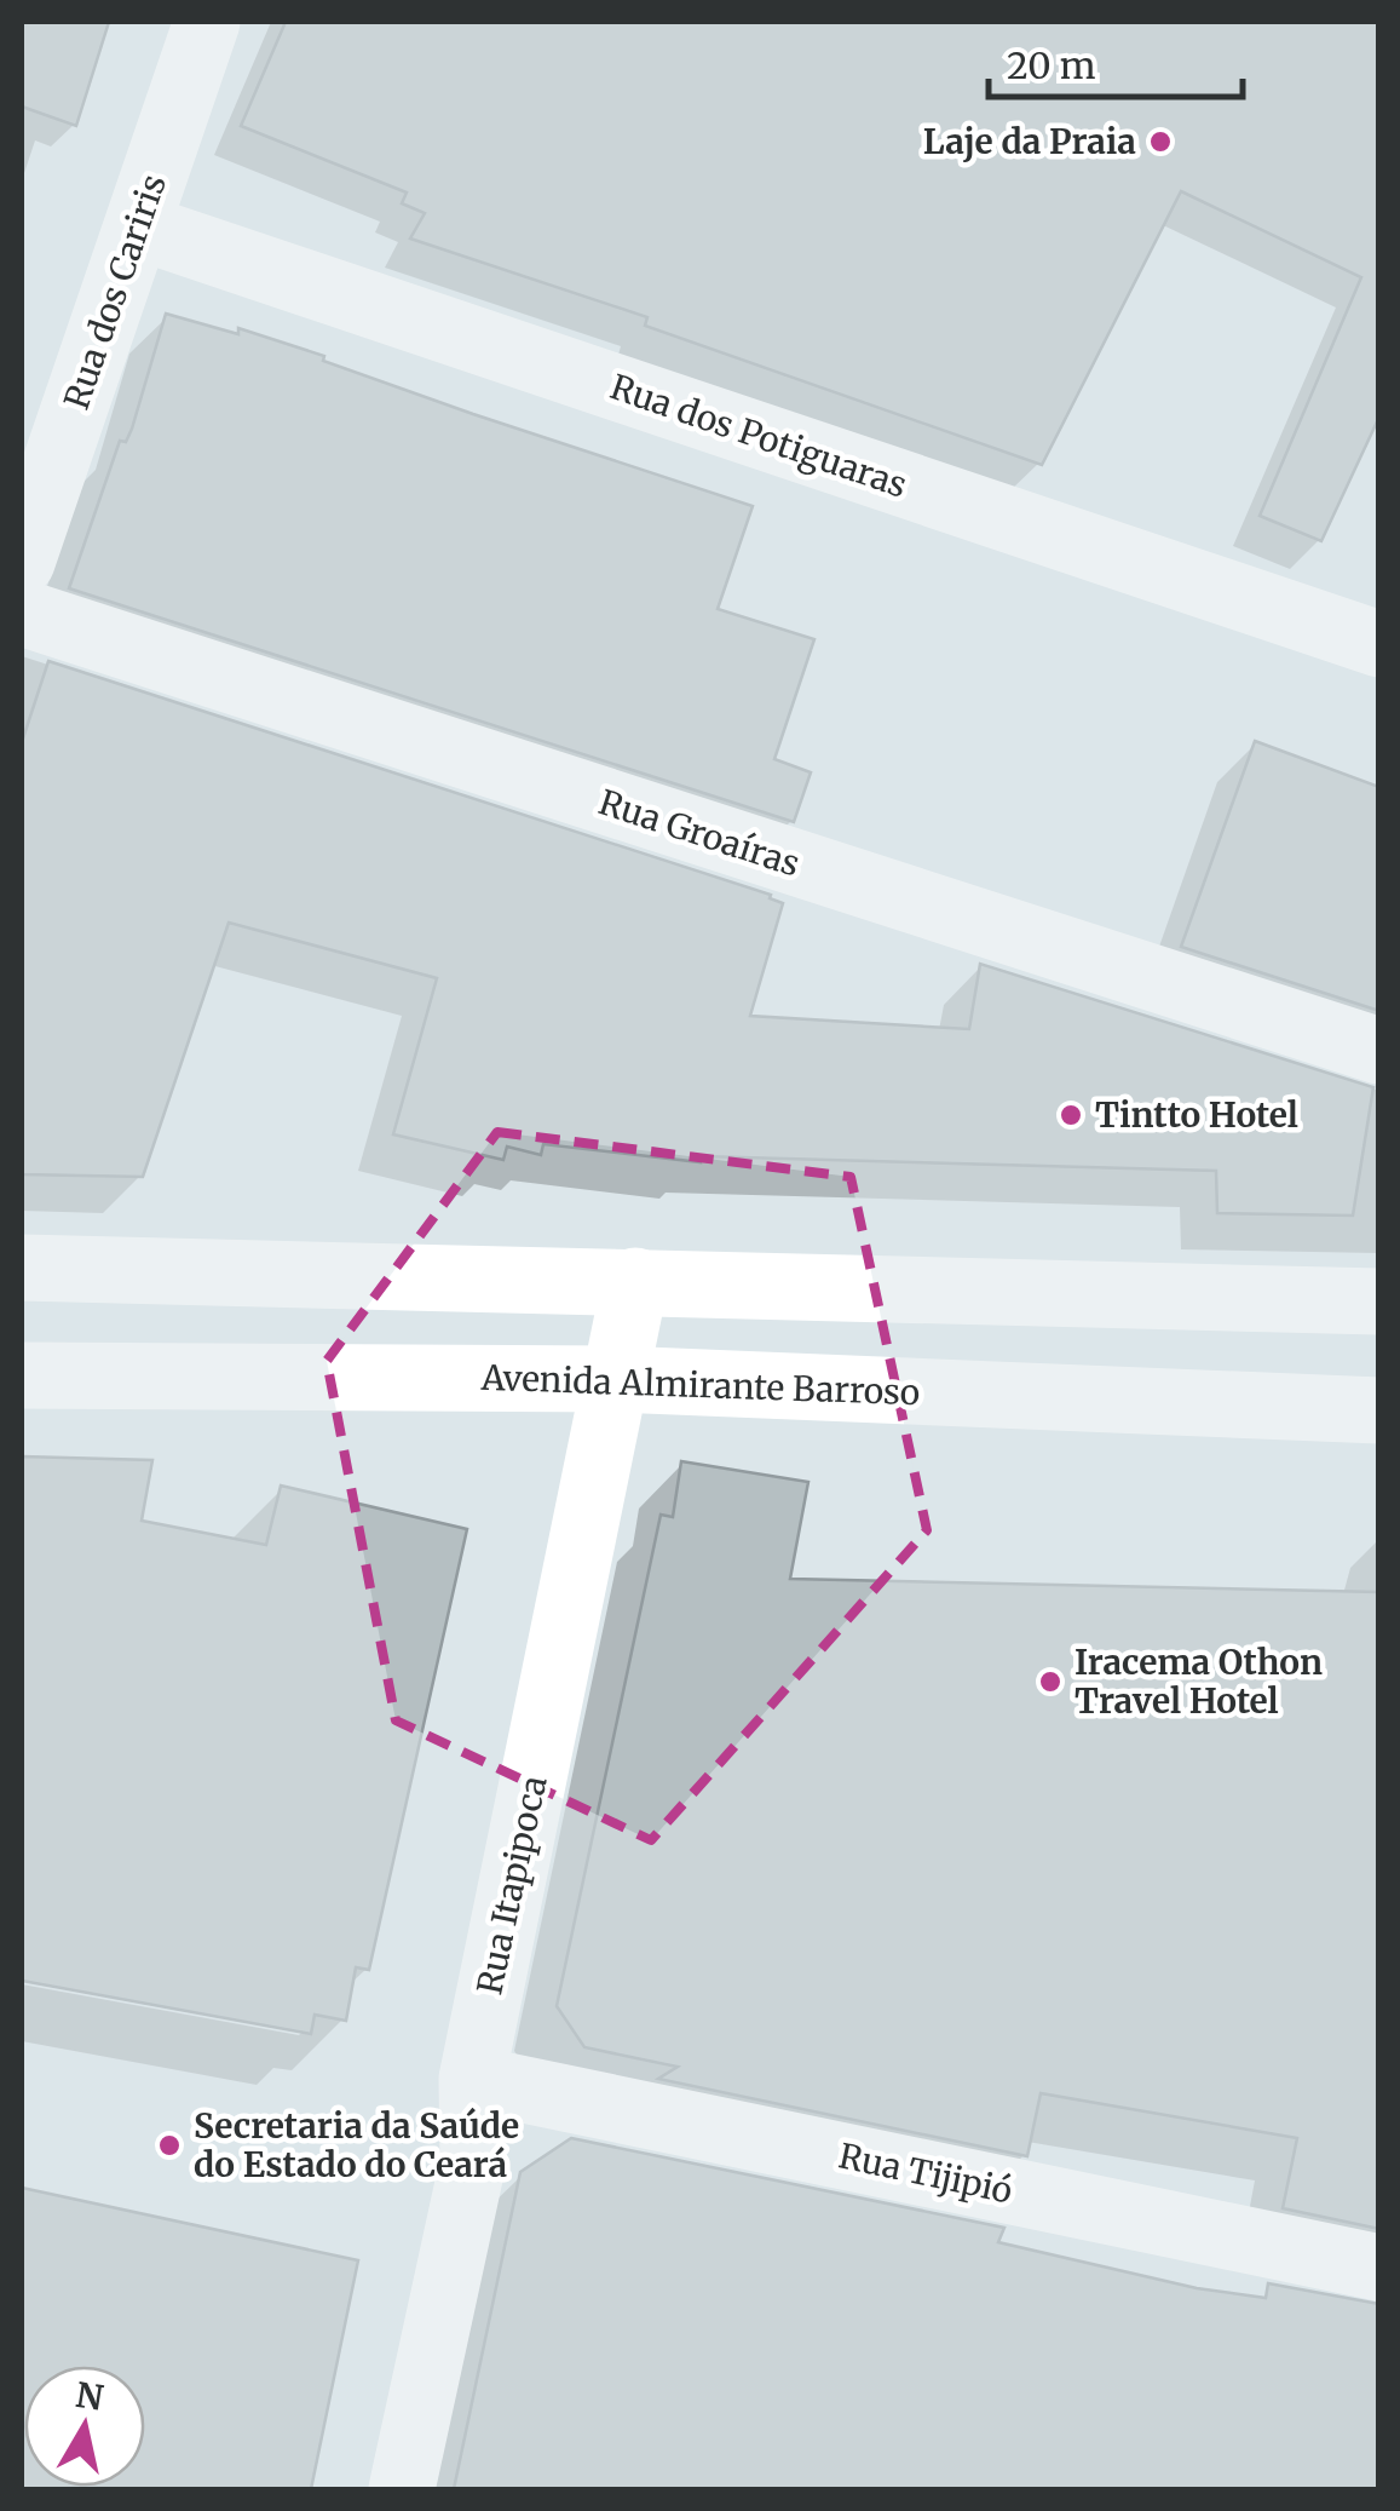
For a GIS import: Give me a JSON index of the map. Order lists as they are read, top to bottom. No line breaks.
{"streets":{"street":["Rua dos Cariris","Rua dos Potiguaras","Rua Groaíras","Avenida Almirante Barroso","Rua Itapipoca","Rua Tijipió"]},"crossings":[["Rua dos Cariris","Rua dos Potiguaras"],["Avenida Almirante Barroso","Rua Itapipoca"],["Rua Itapipoca","Rua Tijipió"]],"places":["Laje da Praia","Tintto Hotel","Iracema Othon Travel Hotel","Secretaria da Saúde do Estado do Ceará"],"scale_bar":"20 m","north":"top"}
